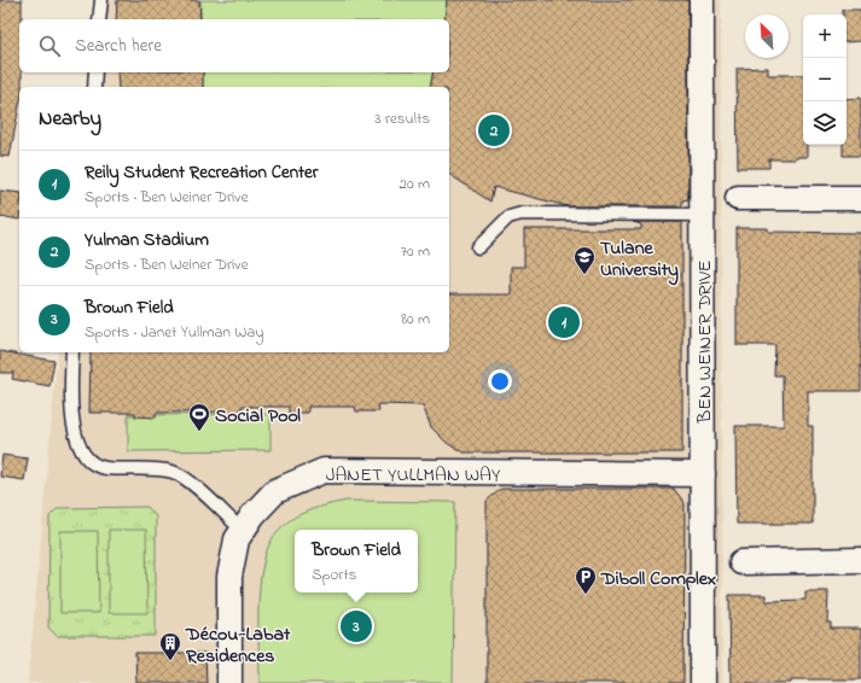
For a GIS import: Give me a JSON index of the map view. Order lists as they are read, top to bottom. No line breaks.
{"streets":{"street":["BEN WEINER DRIVE","JANET YULLMAN WAY"]},"crossings":[["BEN WEINER DRIVE","JANET YULLMAN WAY"]],"places":{"school or university":["Tulane University"],"sports":["Social Pool"],"parking":["Diboll Complex"],"building":["Décou-Labat Residences"]},"north":"top left","page":{"map_buttons":["+","−"],"search":"Search here","heading":["Nearby","3 results"],"pins":["2","1","3"],"list":[{"mark":"1","name":"Reily Student Recreation Center","note":"Sports · Ben Weiner Drive","value":"20 m"},{"mark":"2","name":"Yulman Stadium","note":"Sports · Ben Weiner Drive","value":"70 m"},{"mark":"3","name":"Brown Field","note":"Sports · Janet Yullman Way","value":"80 m"}],"popup":["Brown Field","Sports"]}}
